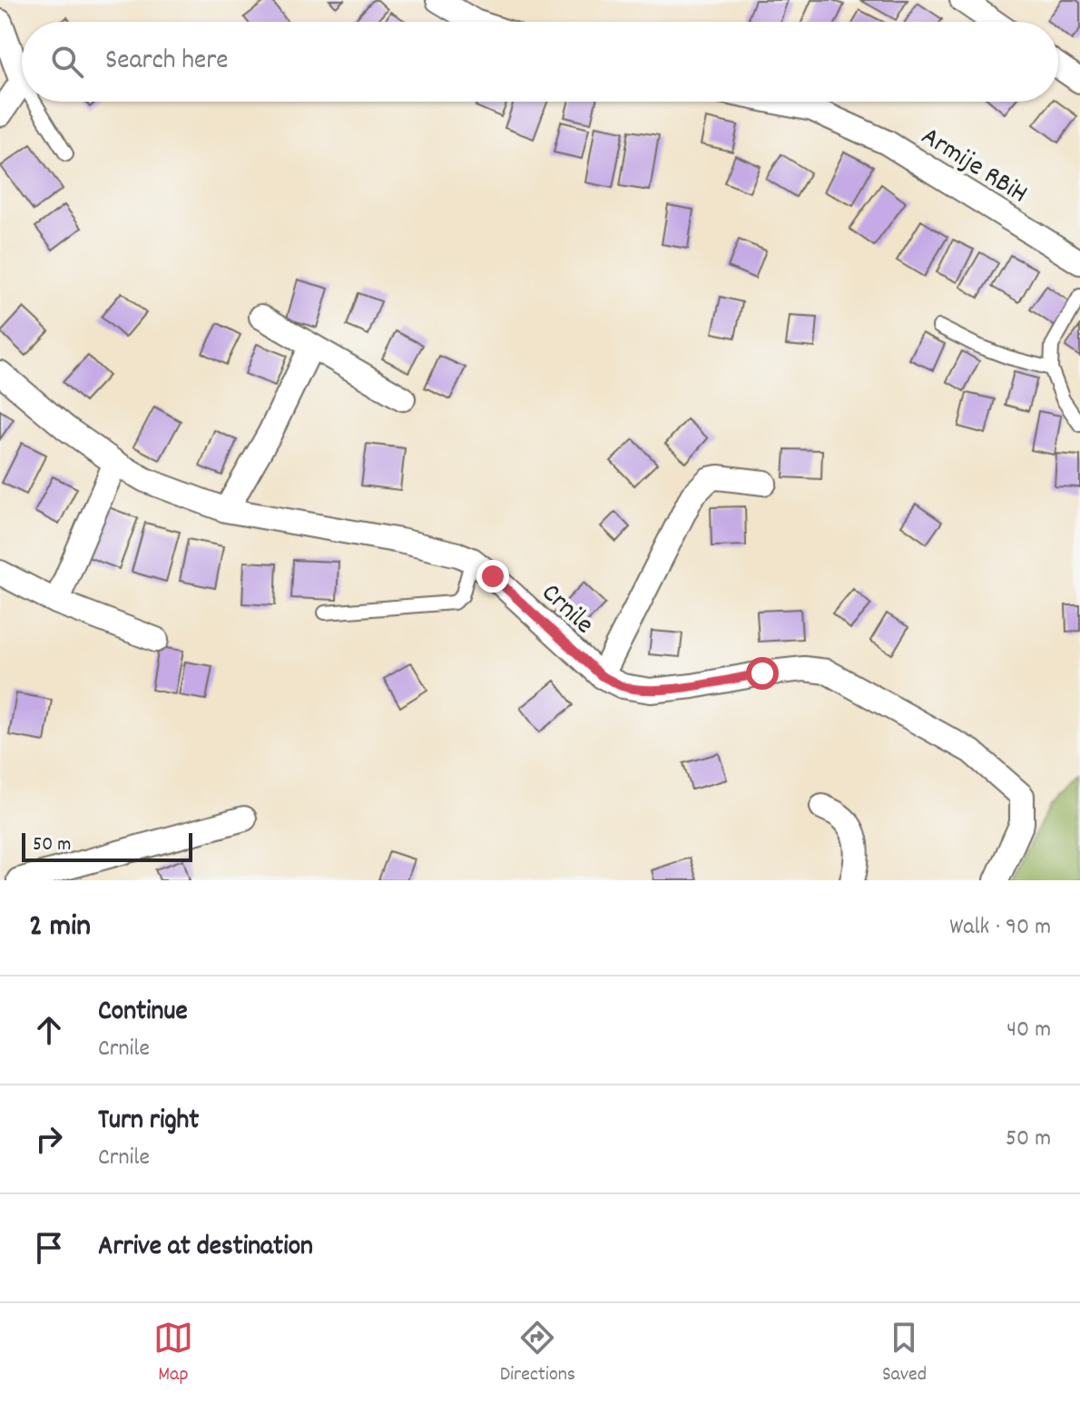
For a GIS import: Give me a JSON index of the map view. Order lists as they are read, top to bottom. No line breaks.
{"streets":{"street":["Armije RBiH","Crnile"]},"scale_bar":"50 m","page":{"search":"Search here","scale":"50 m","heading":["2 min","Walk · 90 m"],"list":[["Continue","Crnile","40 m"],["Turn right","Crnile","50 m"],"Arrive at destination"],"nav":["Map","Directions","Saved"]}}
